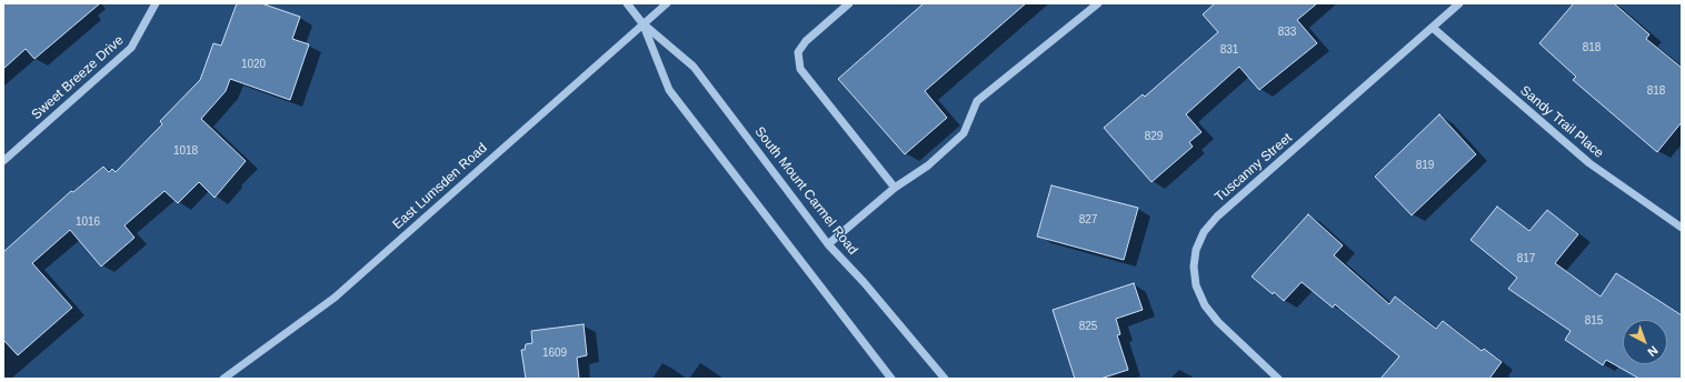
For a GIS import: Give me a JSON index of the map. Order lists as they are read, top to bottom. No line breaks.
{"streets":{"street":["Sweet Breeze Drive","Sandy Trail Place","Tuscanny Street","East Lumsden Road","South Mount Carmel Road"]},"crossings":[["Sandy Trail Place","Tuscanny Street"],["East Lumsden Road","South Mount Carmel Road"]],"house_numbers":["833","818","831","1020","818","829","1018","819","827","1016","817","815","825","1609"],"north":"bottom right"}
